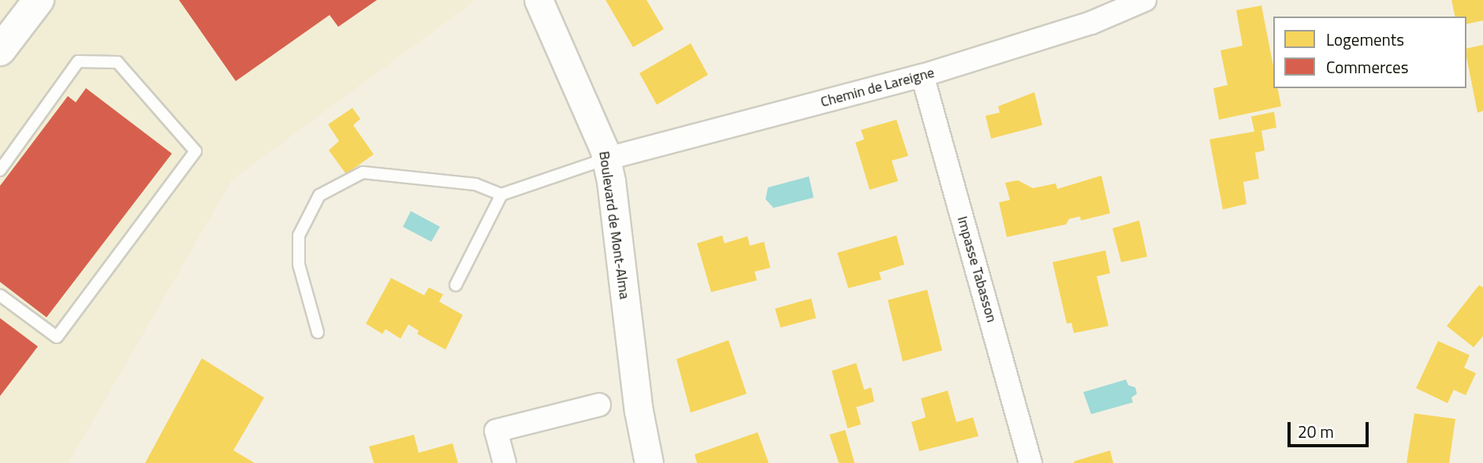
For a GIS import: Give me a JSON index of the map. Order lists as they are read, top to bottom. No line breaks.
{"streets":{"street":["Chemin de Lareigne","Boulevard de Mont-Alma","Impasse Tabasson"]},"crossings":[["Chemin de Lareigne","Boulevard de Mont-Alma"],["Chemin de Lareigne","Impasse Tabasson"]],"legend":["Logements","Commerces"],"scale_bar":"20 m"}
